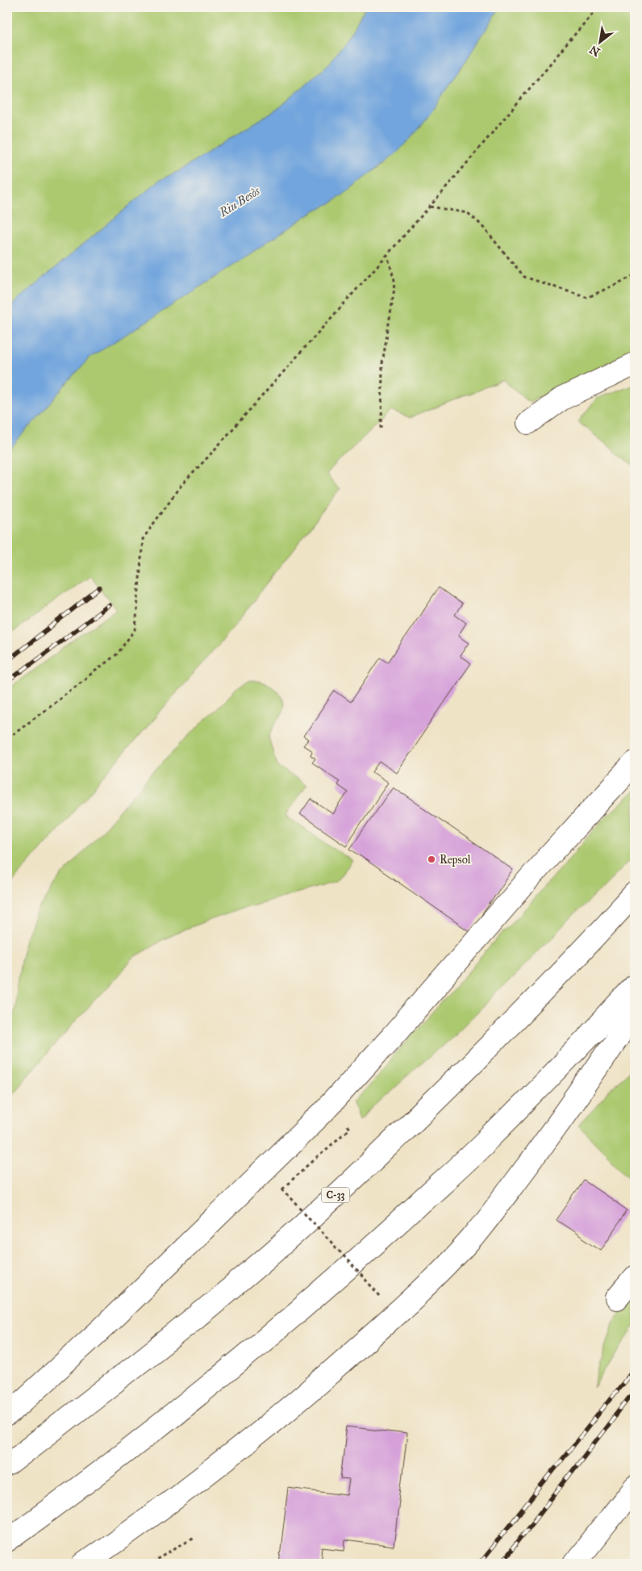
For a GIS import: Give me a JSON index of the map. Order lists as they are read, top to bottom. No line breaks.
{"streets":{"main road":["C-33"]},"water":["Riu Besòs"],"places":["Repsol"],"north":"bottom left"}
